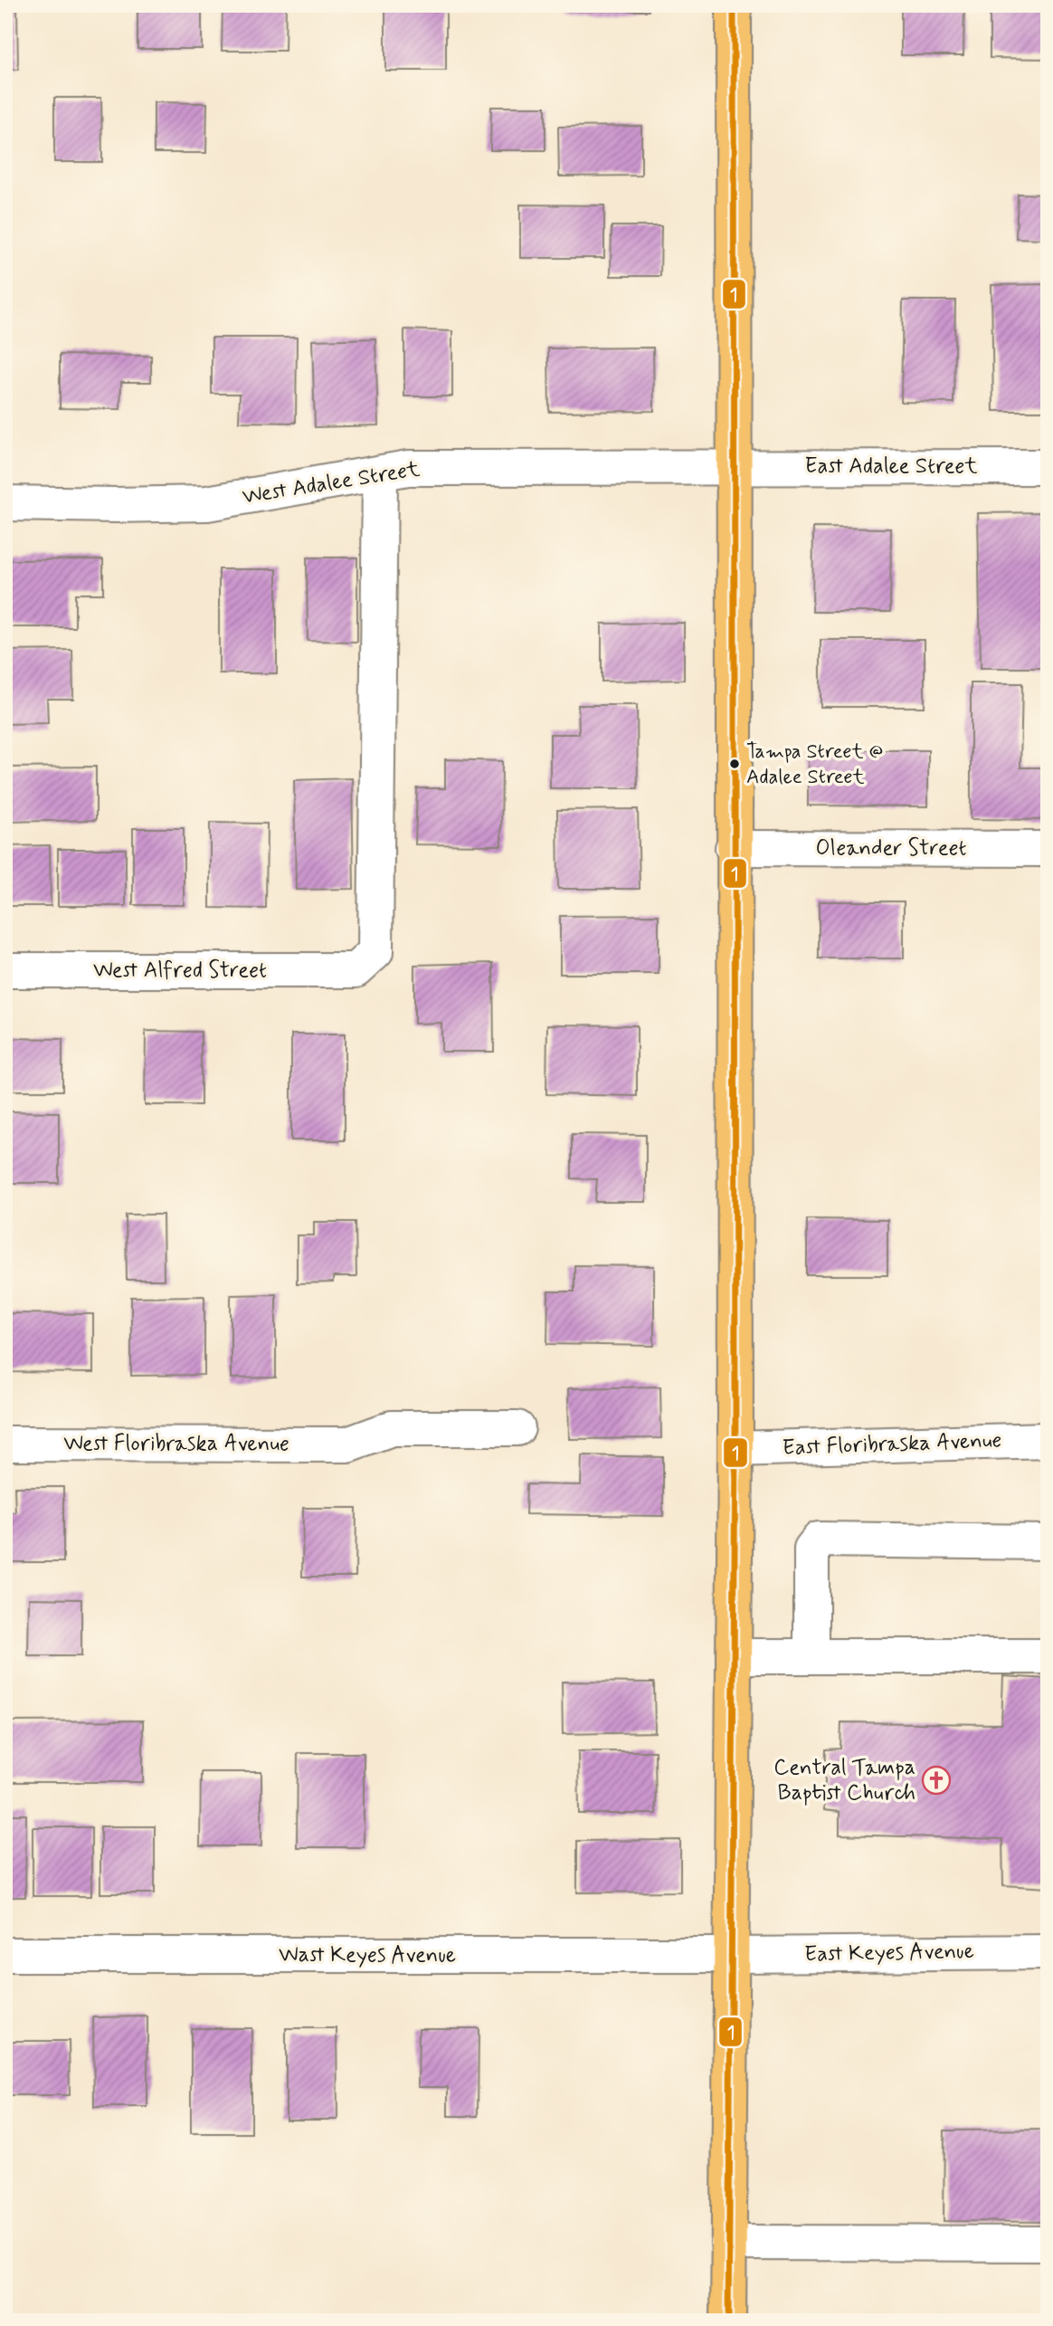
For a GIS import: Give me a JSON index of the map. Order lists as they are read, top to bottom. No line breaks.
{"streets":{"street":["East Adalee Street","West Adalee Street","Oleander Street","West Alfred Street","West Floribraska Avenue","East Floribraska Avenue","East Keyes Avenue","Wast Keyes Avenue"]},"crossings":[["East Adalee Street","West Adalee Street"],["West Adalee Street","West Alfred Street"],["East Keyes Avenue","Wast Keyes Avenue"]],"places":{"other":["Tampa Street @ Adalee Street"],"church":["Central Tampa Baptist Church"]},"lines":["transit line 1"]}
